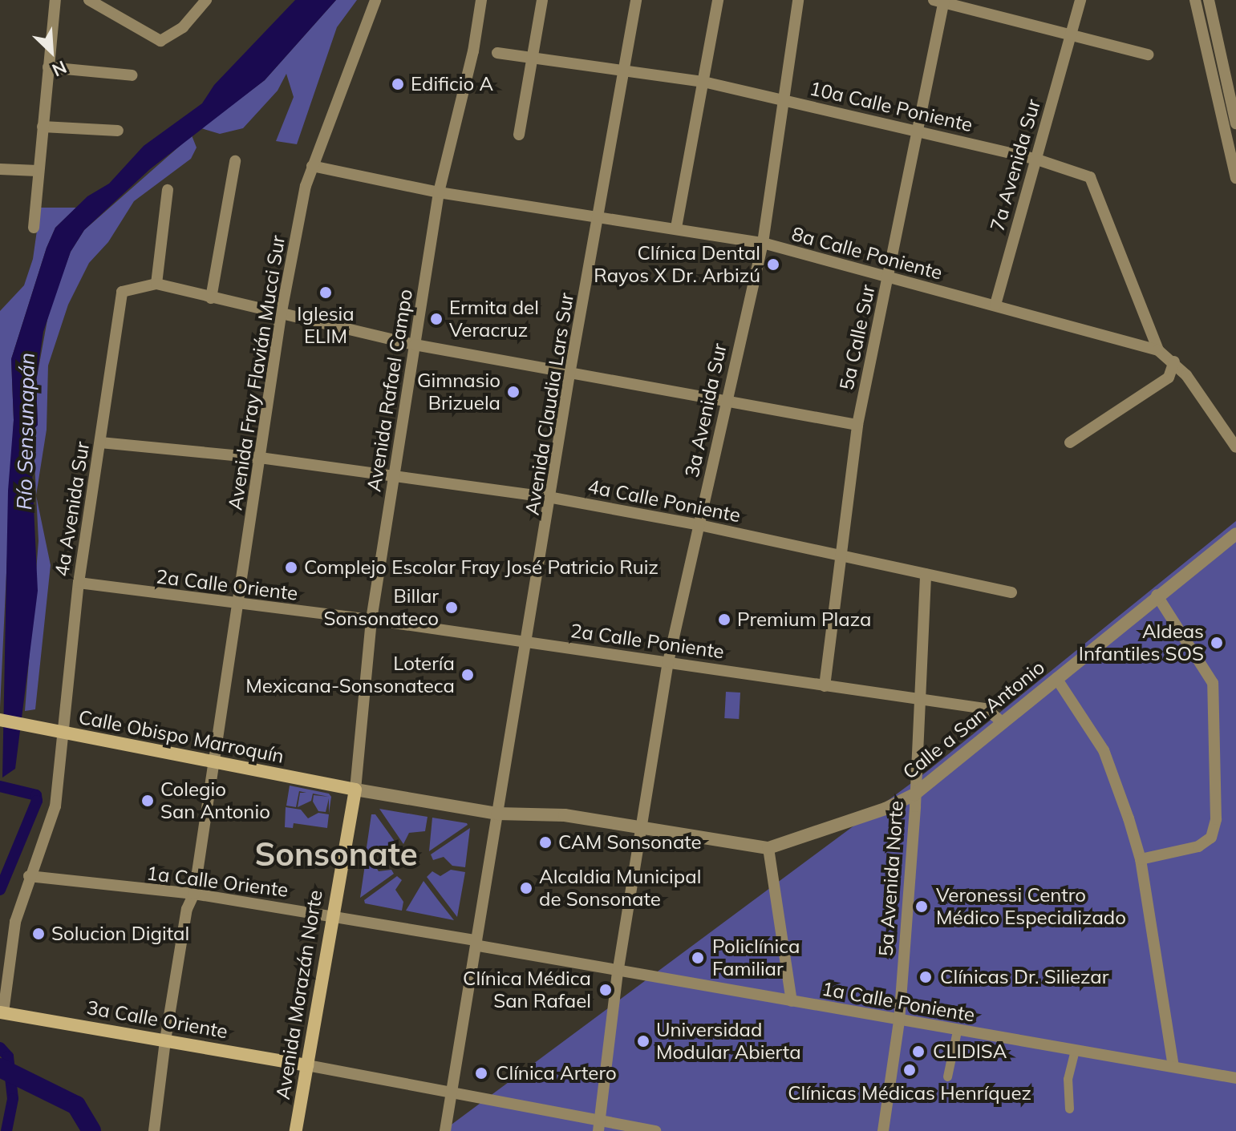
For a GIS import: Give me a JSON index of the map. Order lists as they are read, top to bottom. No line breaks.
{"streets":{"main road":["Calle Obispo Marroquín","Avenida Morazán Norte","3a Calle Oriente"],"street":["10a Calle Poniente","7a Avenida Sur","8a Calle Poniente","5a Calle Sur","Avenida Fray Flavián Mucci Sur","Avenida Rafael Campo","Avenida Claudia Lars Sur","3a Avenida Sur","4a Calle Poniente","4a Avenida Sur","2a Calle Oriente","2a Calle Poniente","Calle a San Antonio","5a Avenida Norte","1a Calle Oriente","1a Calle Poniente"]},"crossings":[["10a Calle Poniente","7a Avenida Sur"],["10a Calle Poniente","8a Calle Poniente"],["10a Calle Poniente","5a Calle Sur"],["10a Calle Poniente","Avenida Claudia Lars Sur"],["10a Calle Poniente","3a Avenida Sur"],["7a Avenida Sur","8a Calle Poniente"],["8a Calle Poniente","5a Calle Sur"],["8a Calle Poniente","Avenida Fray Flavián Mucci Sur"],["8a Calle Poniente","Avenida Rafael Campo"],["8a Calle Poniente","Avenida Claudia Lars Sur"],["8a Calle Poniente","3a Avenida Sur"],["5a Calle Sur","4a Calle Poniente"],["5a Calle Sur","2a Calle Poniente"],["Avenida Fray Flavián Mucci Sur","4a Calle Poniente"],["Avenida Fray Flavián Mucci Sur","2a Calle Oriente"],["Avenida Fray Flavián Mucci Sur","Calle Obispo Marroquín"],["Avenida Fray Flavián Mucci Sur","1a Calle Oriente"],["Avenida Fray Flavián Mucci Sur","3a Calle Oriente"],["Avenida Rafael Campo","4a Calle Poniente"],["Avenida Rafael Campo","2a Calle Oriente"],["Avenida Rafael Campo","2a Calle Poniente"],["Avenida Rafael Campo","Calle a San Antonio"],["Avenida Rafael Campo","Calle Obispo Marroquín"],["Avenida Rafael Campo","Avenida Morazán Norte"],["Avenida Claudia Lars Sur","4a Calle Poniente"],["Avenida Claudia Lars Sur","2a Calle Poniente"],["Avenida Claudia Lars Sur","Calle a San Antonio"],["Avenida Claudia Lars Sur","1a Calle Oriente"],["Avenida Claudia Lars Sur","1a Calle Poniente"],["3a Avenida Sur","4a Calle Poniente"],["3a Avenida Sur","2a Calle Poniente"],["3a Avenida Sur","Calle a San Antonio"],["3a Avenida Sur","1a Calle Poniente"],["4a Calle Poniente","4a Avenida Sur"],["4a Calle Poniente","5a Avenida Norte"],["4a Avenida Sur","2a Calle Oriente"],["4a Avenida Sur","Calle Obispo Marroquín"],["4a Avenida Sur","1a Calle Oriente"],["4a Avenida Sur","3a Calle Oriente"],["2a Calle Oriente","2a Calle Poniente"],["2a Calle Poniente","Calle a San Antonio"],["2a Calle Poniente","5a Avenida Norte"],["Calle a San Antonio","Calle Obispo Marroquín"],["Calle a San Antonio","5a Avenida Norte"],["Calle a San Antonio","Avenida Morazán Norte"],["Calle Obispo Marroquín","Avenida Morazán Norte"],["5a Avenida Norte","1a Calle Poniente"],["1a Calle Oriente","Avenida Morazán Norte"],["1a Calle Oriente","1a Calle Poniente"],["Avenida Morazán Norte","3a Calle Oriente"]],"districts":["Sonsonate"],"water":["Río Sensunapán"],"places":["Edificio A","Clínica Dental Rayos X Dr. Arbizú","Iglesia ELIM","Ermita del Veracruz","Gimnasio Brizuela","Complejo Escolar Fray José Patricio Ruiz","Billar Sonsonateco","Premium Plaza","Aldeas Infantiles SOS","Lotería Mexicana-Sonsonateca","Colegio San Antonio","CAM Sonsonate","Alcaldia Municipal de Sonsonate","Veronessi Centro Médico Especializado","Solucion Digital","Policlínica Familiar","Clínicas Dr. Siliezar","Clínica Médica San Rafael","Universidad Modular Abierta","CLIDISA","Clínicas Médicas Henríquez","Clínica Artero"],"north":"bottom right"}
